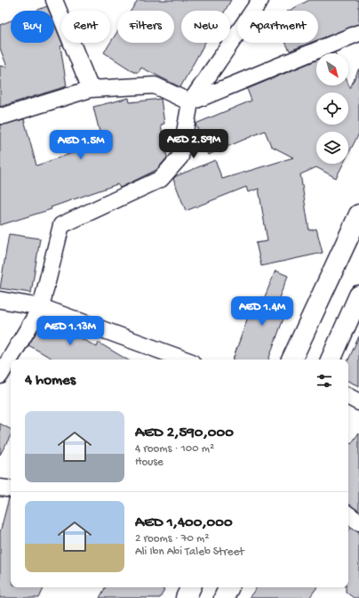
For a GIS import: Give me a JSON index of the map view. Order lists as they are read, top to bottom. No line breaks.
{"north":"bottom right","page":{"chip":["Buy","Rent","Filters","New","Apartment"],"price":["AED 2.59M","AED 1.5M","AED 1.4M","AED 1.13M"],"heading":"4 homes","list":[{"name":"AED 2,590,000","note":"4 rooms · 100 m² · House"},{"name":"AED 1,400,000","note":"2 rooms · 70 m² · Ali Ibn Abi Taleb Street"}]}}
